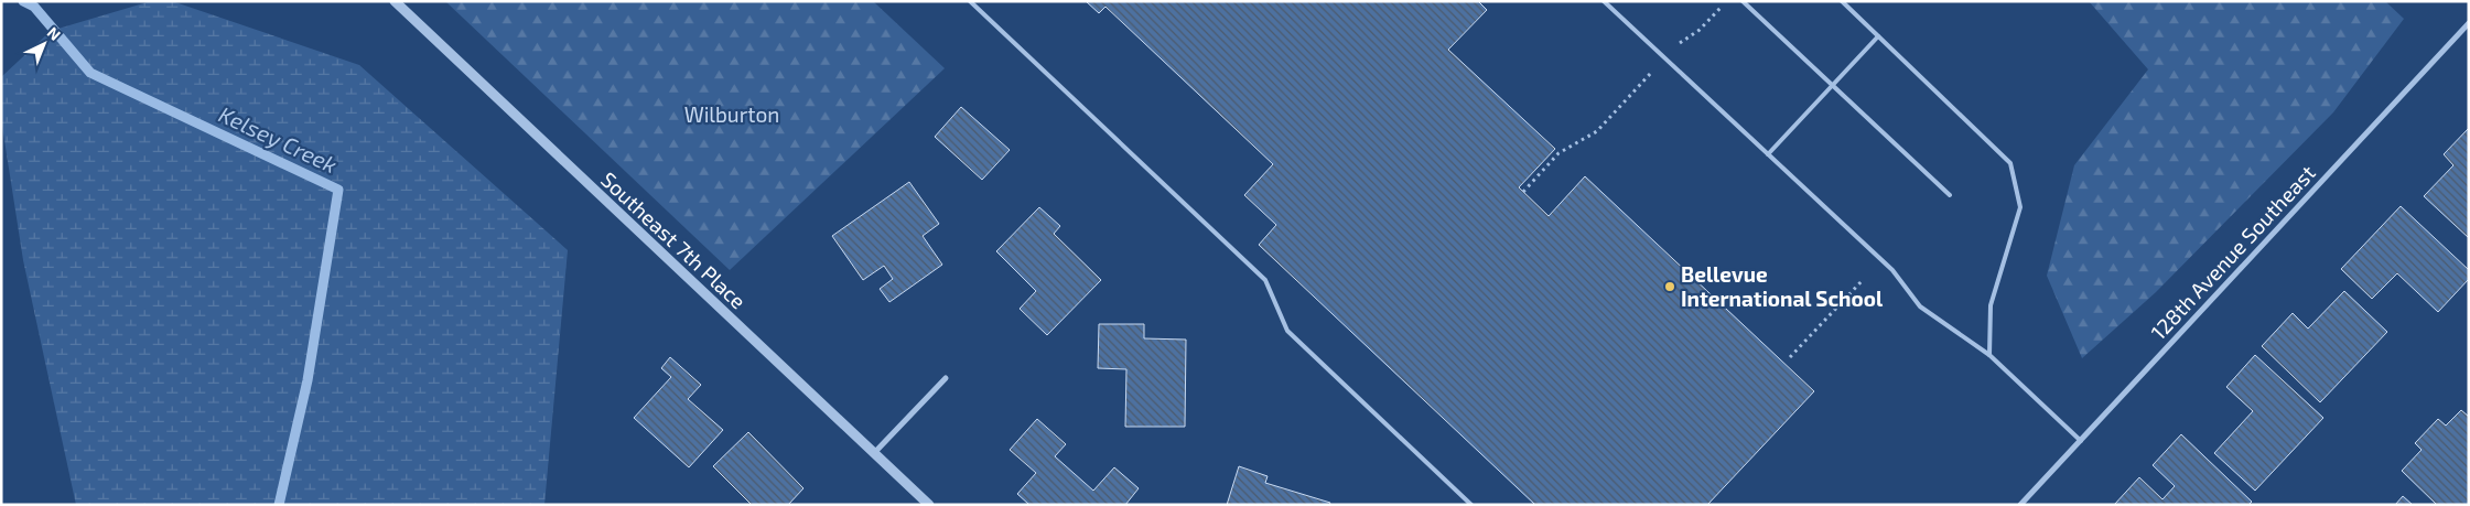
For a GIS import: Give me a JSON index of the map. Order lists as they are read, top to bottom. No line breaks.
{"streets":{"street":["Southeast 7th Place","128th Avenue Southeast"]},"water":["Kelsey Creek"],"parks":["Wilburton"],"places":["Bellevue International School"],"north":"top right"}
